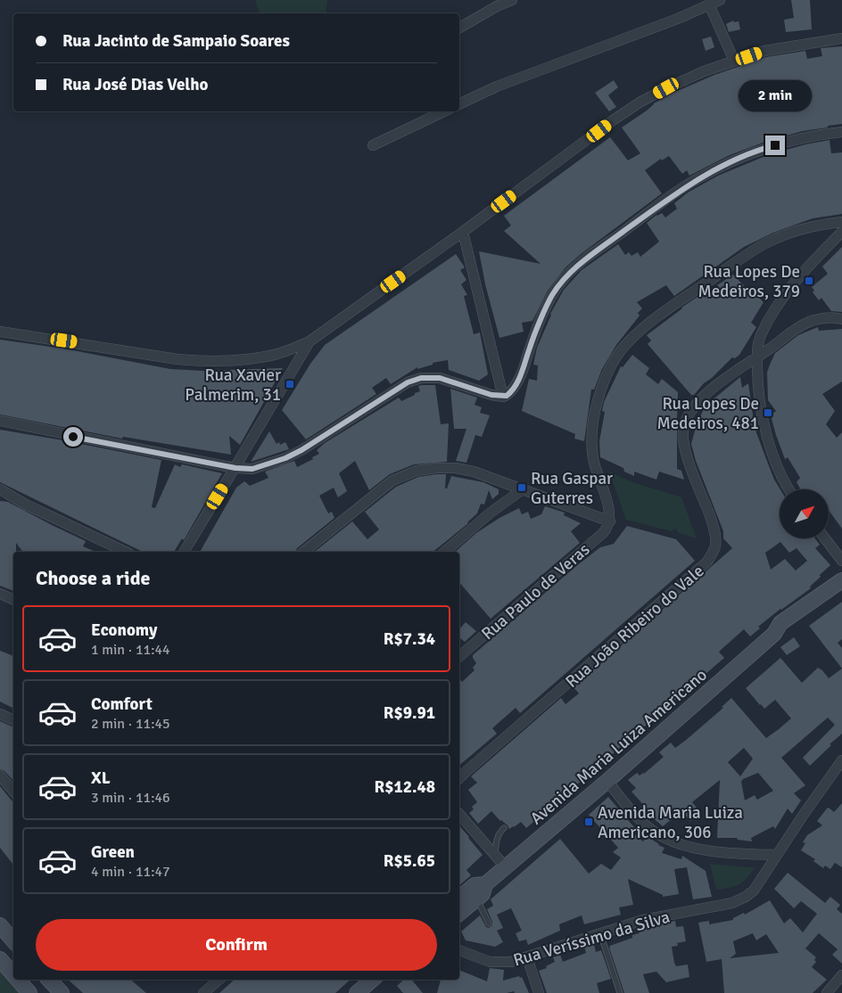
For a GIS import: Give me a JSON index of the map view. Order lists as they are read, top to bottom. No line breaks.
{"streets":{"main road":["Avenida Maria Luiza Americano"],"street":["Rua Paulo de Veras","Rua João Ribeiro do Vale","Rua Veríssimo da Silva"]},"places":{"transit":["Rua Lopes De Medeiros, 379","Rua Xavier Palmerim, 31","Rua Lopes De Medeiros, 481","Rua Gaspar Guterres","Avenida Maria Luiza Americano, 306"]},"north":"top right","page":{"banner":["Rua Jacinto de Sampaio Soares","Rua José Dias Velho"],"bubble":"2 min","heading":"Choose a ride","list":[{"name":"Economy","note":"1 min · 11:44","value":"R$7.34"},{"name":"Comfort","note":"2 min · 11:45","value":"R$9.91"},{"name":"XL","note":"3 min · 11:46","value":"R$12.48"},{"name":"Green","note":"4 min · 11:47","value":"R$5.65"}],"buttons":"Confirm"}}
